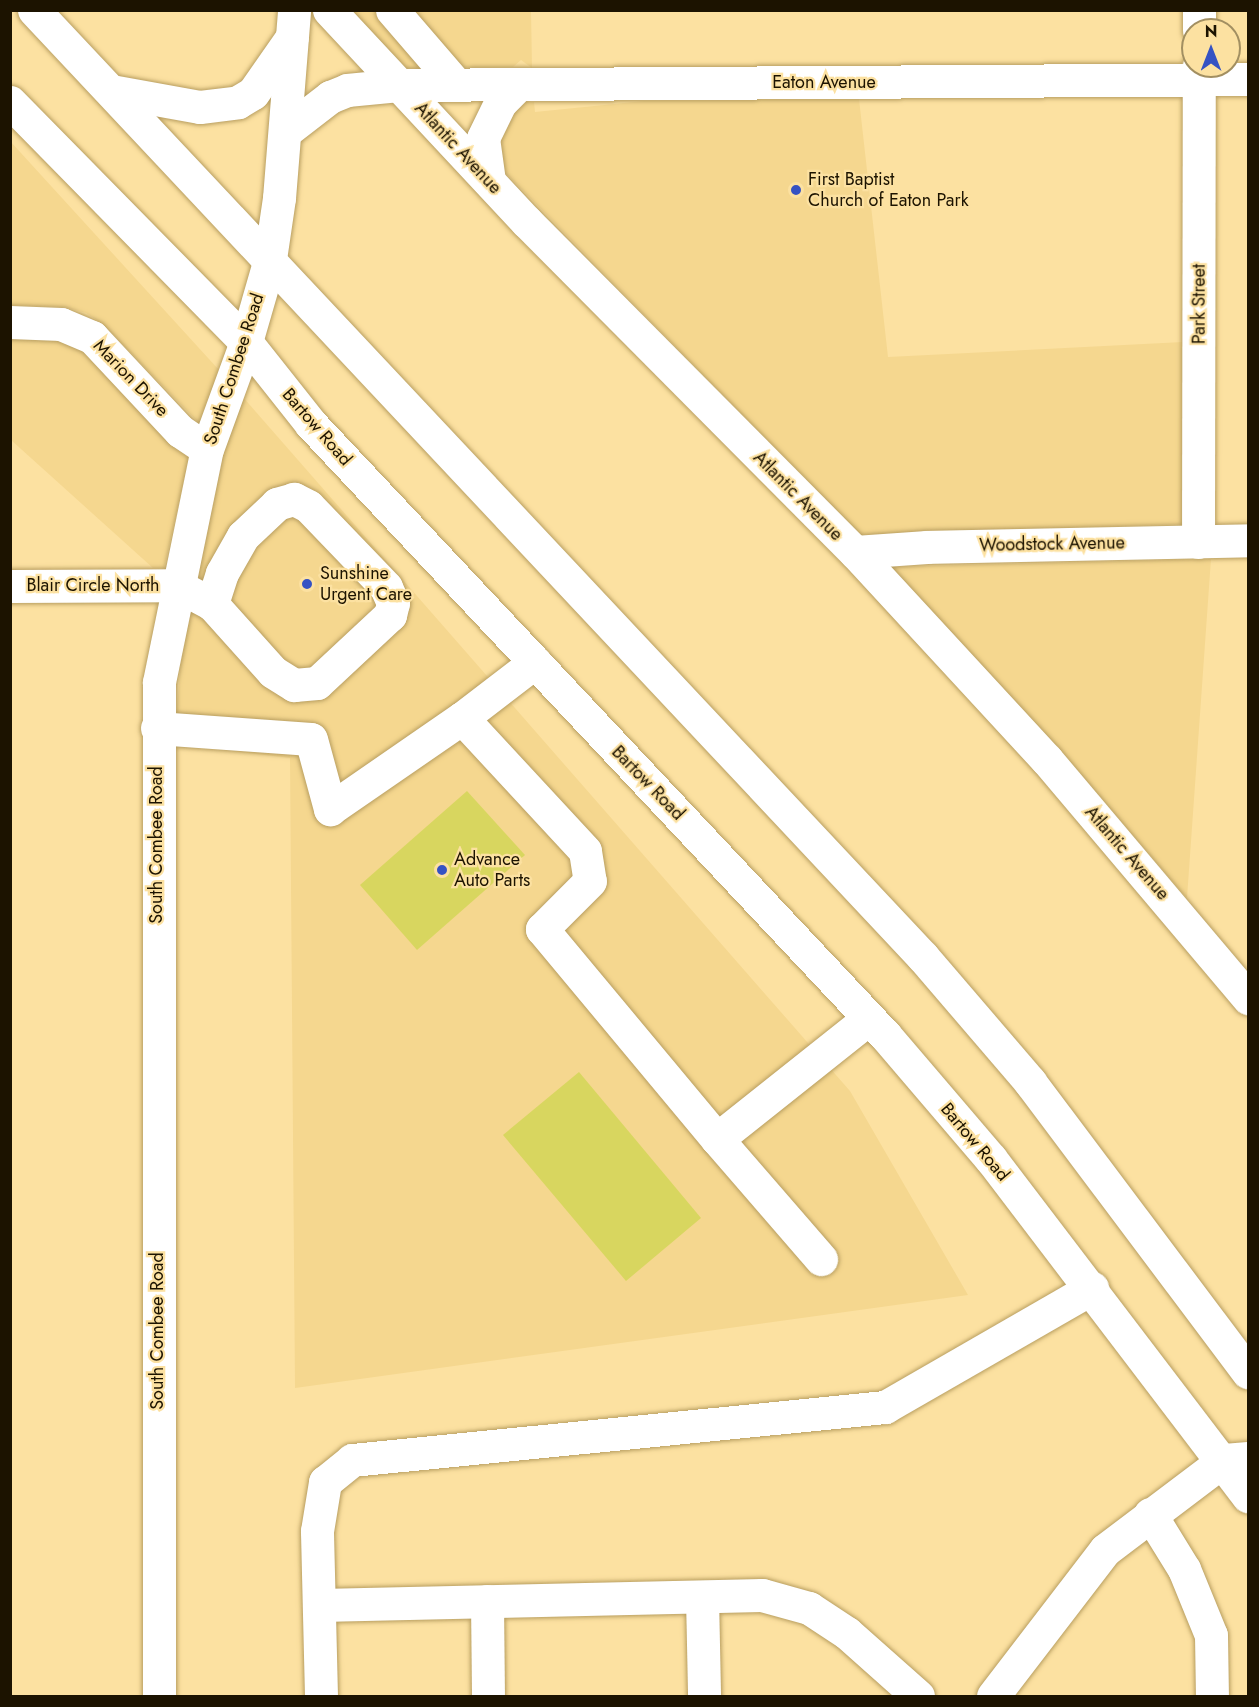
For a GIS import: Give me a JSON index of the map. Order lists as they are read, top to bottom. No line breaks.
{"streets":{"street":["Eaton Avenue","Atlantic Avenue","Park Street","South Combee Road","Marion Drive","Bartow Road","Woodstock Avenue","Blair Circle North"]},"crossings":[["Eaton Avenue","Atlantic Avenue"],["Eaton Avenue","South Combee Road"],["Atlantic Avenue","Woodstock Avenue"],["Park Street","Woodstock Avenue"],["South Combee Road","Marion Drive"],["South Combee Road","Bartow Road"],["South Combee Road","Blair Circle North"]],"places":["First Baptist Church of Eaton Park","Sunshine Urgent Care","Advance Auto Parts"],"north":"top"}
